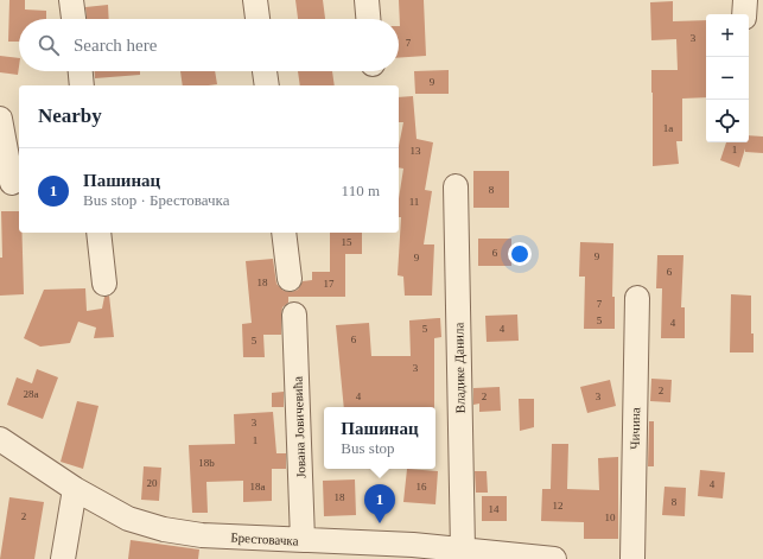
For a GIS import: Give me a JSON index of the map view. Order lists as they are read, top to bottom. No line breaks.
{"streets":{"street":["Владике Данила","Јована Јовичевића","Чичина","Брестовачка"]},"crossings":[["Владике Данила","Брестовачка"],["Јована Јовичевића","Брестовачка"]],"house_numbers":["3","7","9","1a","1","13","8","11","15","6","9","9","6","18","17","7","5","4","5","4","6","5","3","2","28a","4","2","3","3","1","18b","20","4","18a","16","18","8","12","14","2","10"],"page":{"map_buttons":["+","−"],"search":"Search here","heading":"Nearby","list":[{"mark":"1","name":"Пашинац","note":"Bus stop · Брестовачка","value":"110 m"}],"popup":["Пашинац","Bus stop"],"pins":"1"}}
